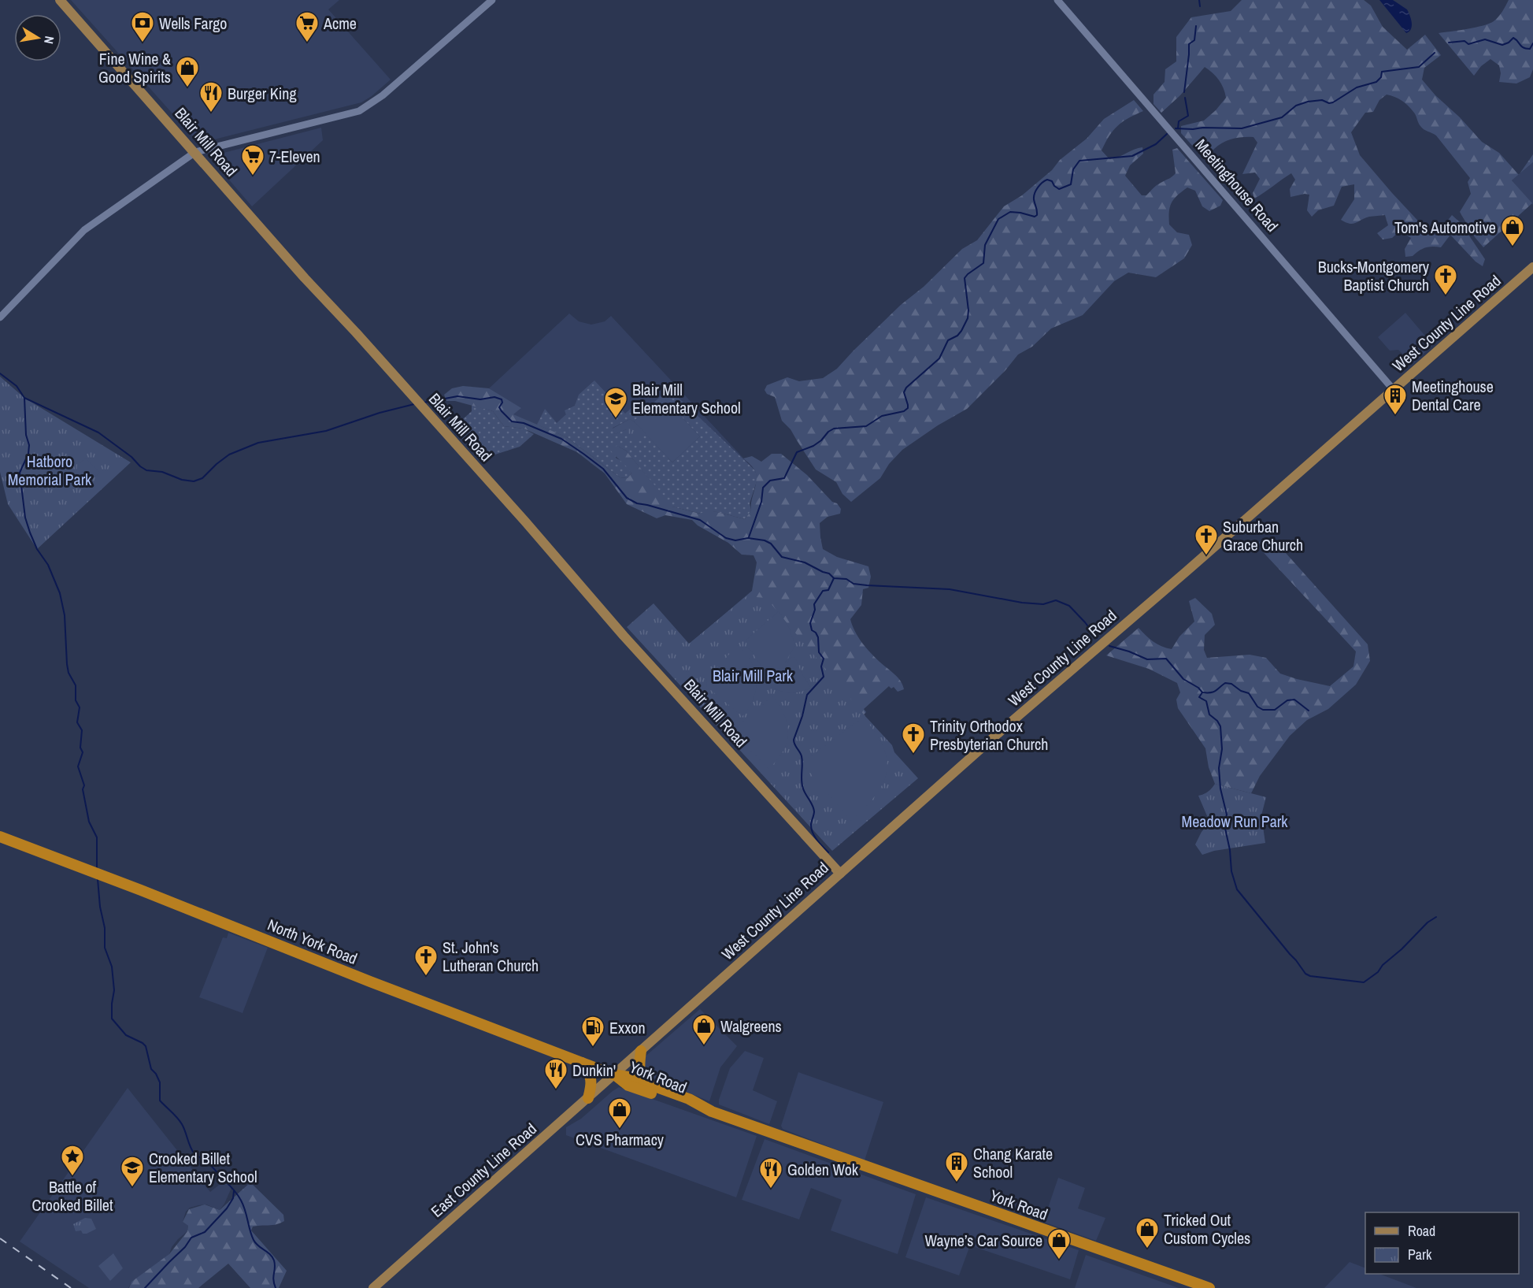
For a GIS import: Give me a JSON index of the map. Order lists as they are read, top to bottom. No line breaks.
{"streets":{"highway":["North York Road","York Road"],"main road":["Blair Mill Road","West County Line Road","East County Line Road"],"street":["Meetinghouse Road"]},"crossings":[["Blair Mill Road","West County Line Road"],["Meetinghouse Road","West County Line Road"],["West County Line Road","North York Road"],["West County Line Road","York Road"],["West County Line Road","East County Line Road"],["North York Road","York Road"],["North York Road","East County Line Road"],["York Road","East County Line Road"]],"parks":["Hatboro Memorial Park","Blair Mill Park","Meadow Run Park"],"places":{"bank":["Wells Fargo"],"supermarket":["Acme","7-Eleven"],"shop":["Fine Wine & Good Spirits","Tom's Automotive","Walgreens","CVS Pharmacy","Tricked Out Custom Cycles","Wayne’s Car Source"],"restaurant":["Burger King","Dunkin'","Golden Wok"],"church":["Bucks-Montgomery Baptist Church","Suburban Grace Church","Trinity Orthodox Presbyterian Church","St. John's Lutheran Church"],"building":["Meetinghouse Dental Care","Chang Karate School"],"school or university":["Blair Mill Elementary School","Crooked Billet Elementary School"],"fuel station":["Exxon"],"place":["Battle of Crooked Billet"]},"legend":["Road","Park"],"north":"right"}
